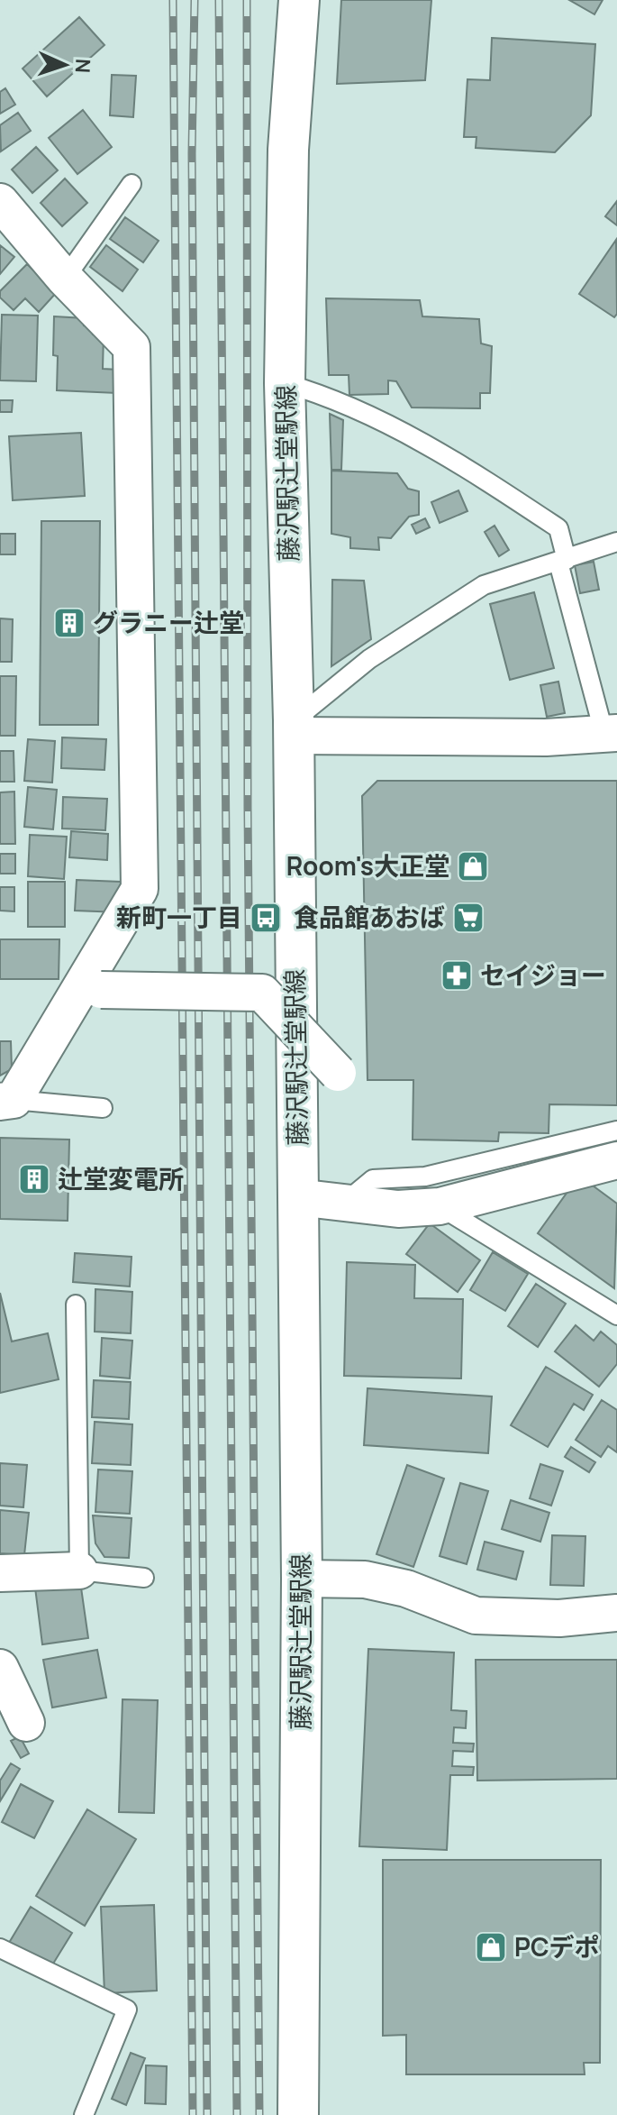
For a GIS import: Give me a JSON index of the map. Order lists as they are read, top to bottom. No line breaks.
{"streets":{"street":["藤沢駅辻堂駅線"]},"places":{"building":["グラニー辻堂","辻堂変電所"],"shop":["Room's大正堂","PCデポ"],"bus stop":["新町一丁目"],"supermarket":["食品館あおば"],"pharmacy":["セイジョー"]},"north":"right"}
